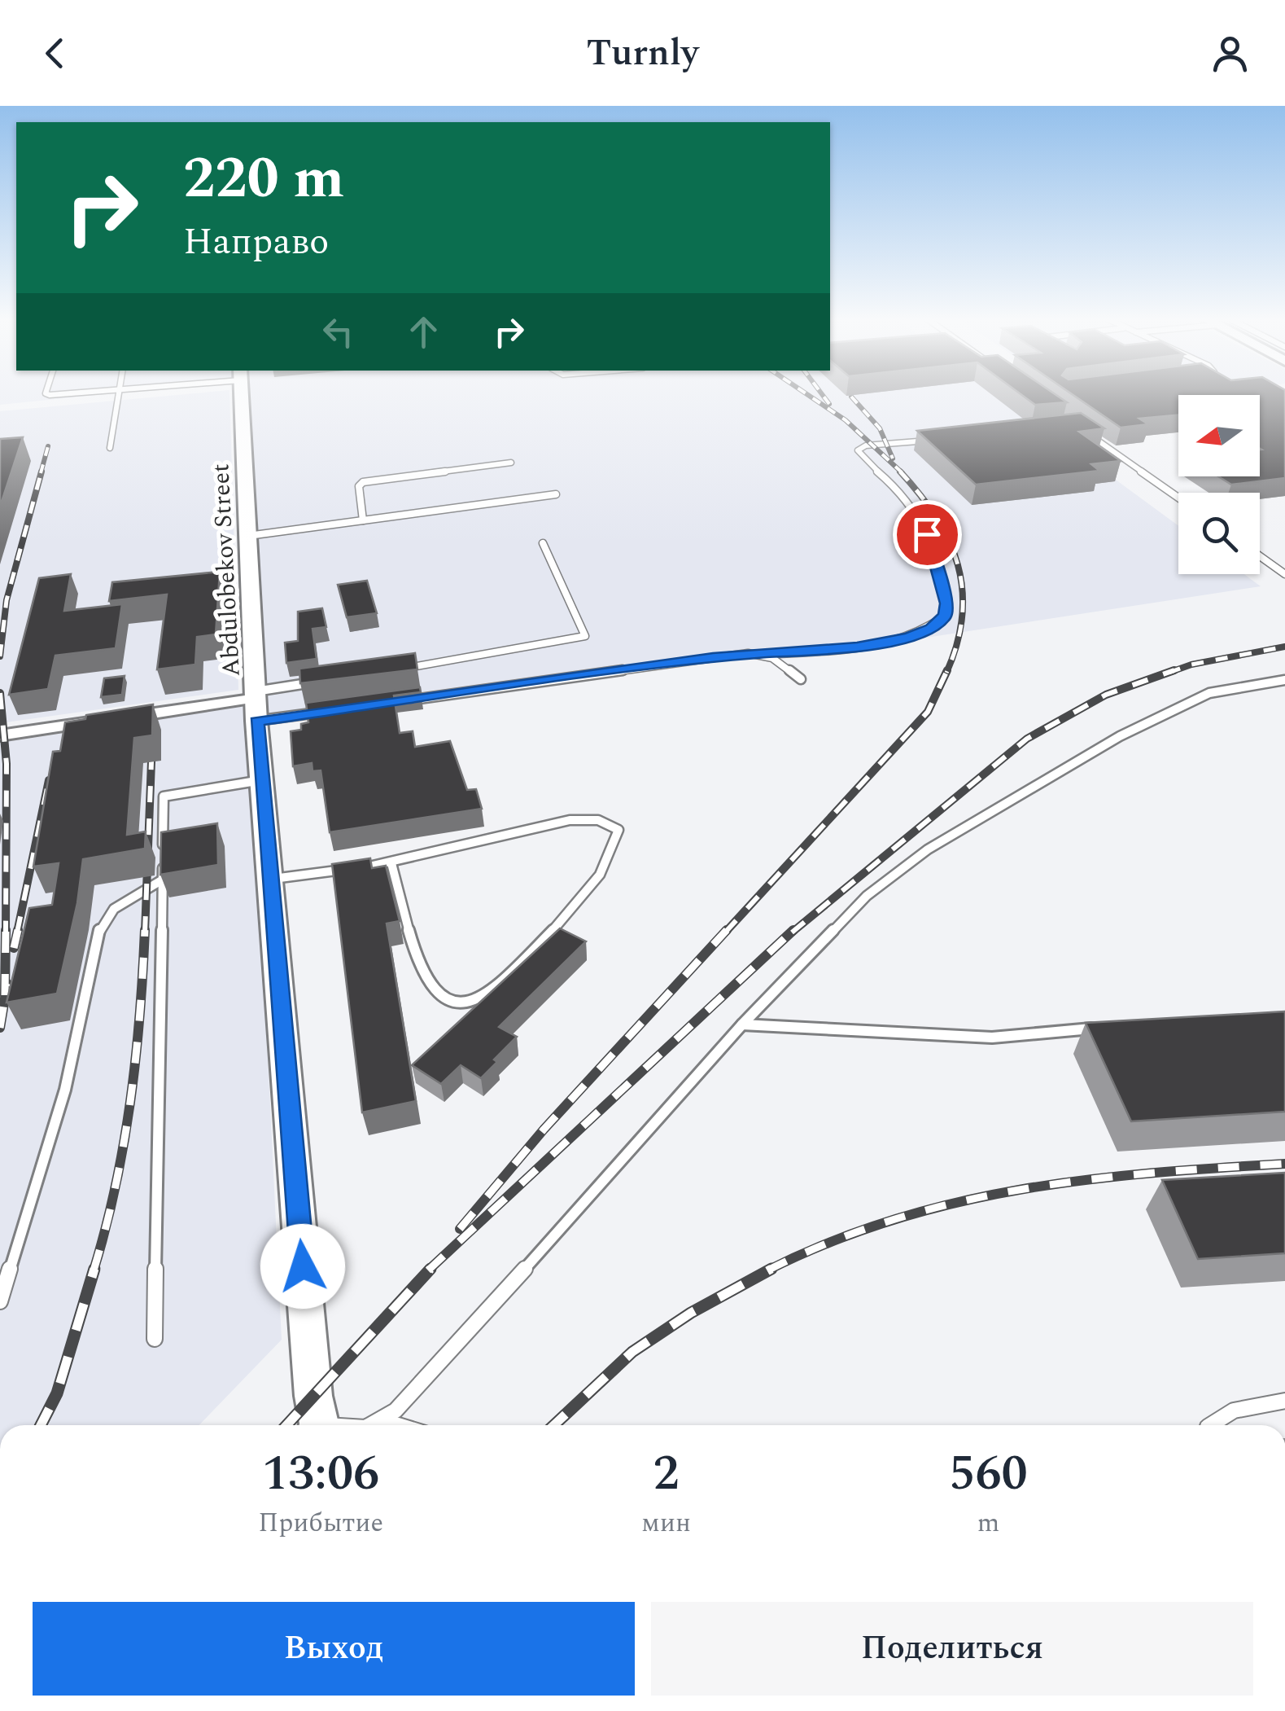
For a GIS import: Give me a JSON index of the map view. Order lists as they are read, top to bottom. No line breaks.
{"streets":{"street":["Abdulobekov Street"]},"north":"left","page":{"header":"Turnly","turn":["220 m","Направо"],"eta":["13:06","Прибытие","2","мин","560","m"],"buttons":["Выход","Поделиться"]}}
